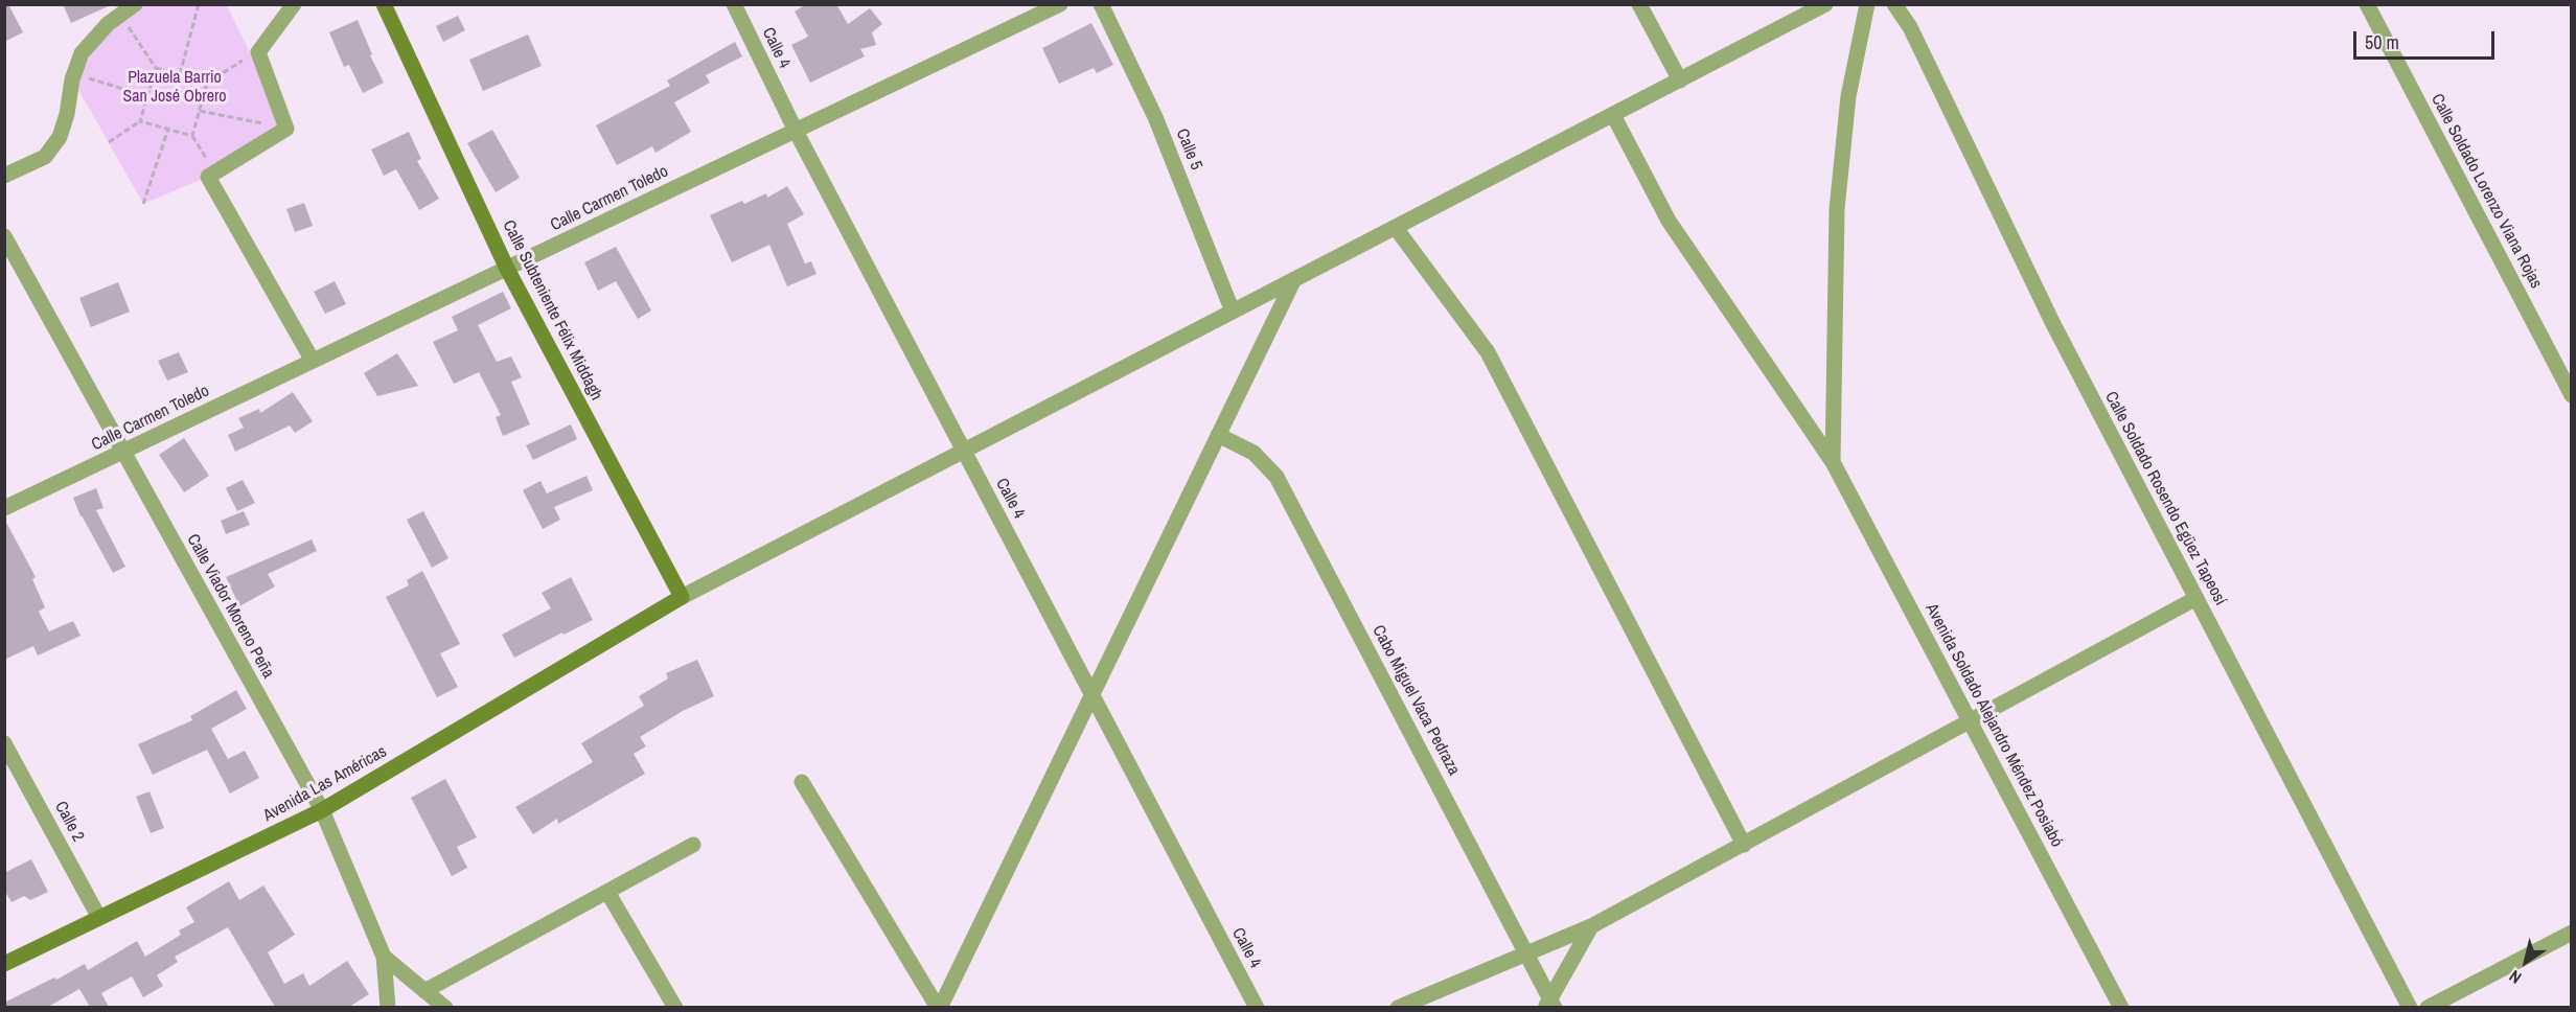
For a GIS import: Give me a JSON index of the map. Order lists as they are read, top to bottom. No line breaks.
{"streets":{"main road":["Calle Subteniente Félix Middagh","Avenida Las Américas"],"street":["Calle 4","Calle 5","Calle Soldado Lorenzo Viana Rojas","Calle Carmen Toledo","Calle Soldado Rosendo Egüez Tapeosí","Calle Viador Moreno Peña","Cabo Miguel Vaca Pedraza","Avenida Soldado Alejandro Méndez Posiabó","Calle 2"]},"crossings":[["Calle 4","Calle Carmen Toledo"],["Calle Carmen Toledo","Calle Subteniente Félix Middagh"],["Calle Carmen Toledo","Calle Viador Moreno Peña"],["Calle Subteniente Félix Middagh","Avenida Las Américas"],["Calle Viador Moreno Peña","Avenida Las Américas"],["Avenida Las Américas","Calle 2"]],"parks":["Plazuela Barrio San José Obrero"],"scale_bar":"50 m","north":"bottom left"}
